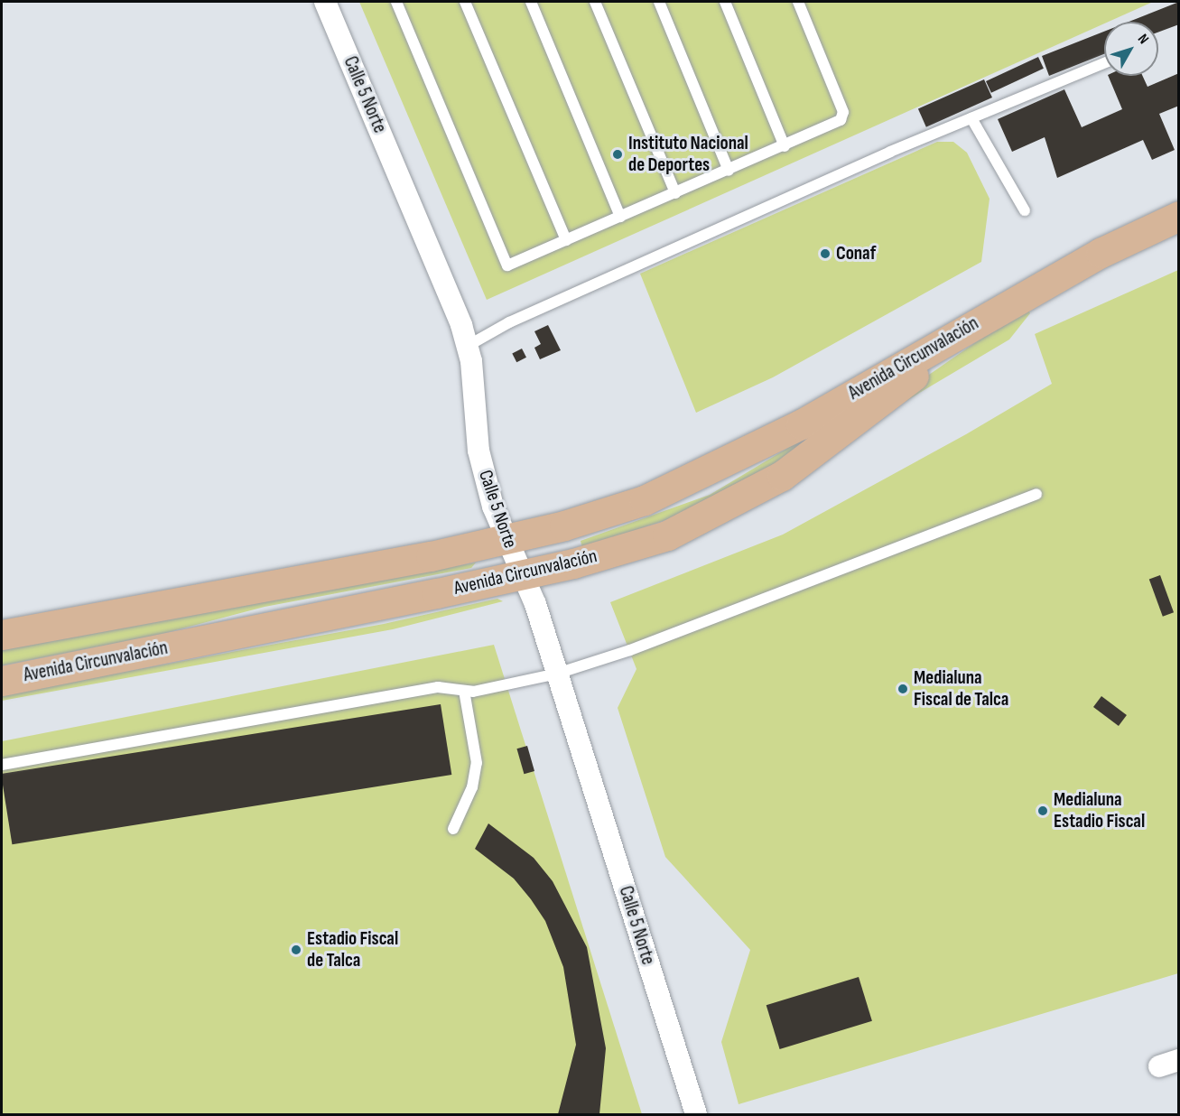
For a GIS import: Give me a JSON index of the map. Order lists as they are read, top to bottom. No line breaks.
{"streets":{"main road":["Avenida Circunvalación"],"street":["Calle 5 Norte"]},"crossings":[["Calle 5 Norte","Avenida Circunvalación"]],"places":["Instituto Nacional de Deportes","Conaf","Medialuna Fiscal de Talca","Medialuna Estadio Fiscal","Estadio Fiscal de Talca"],"north":"top right"}
